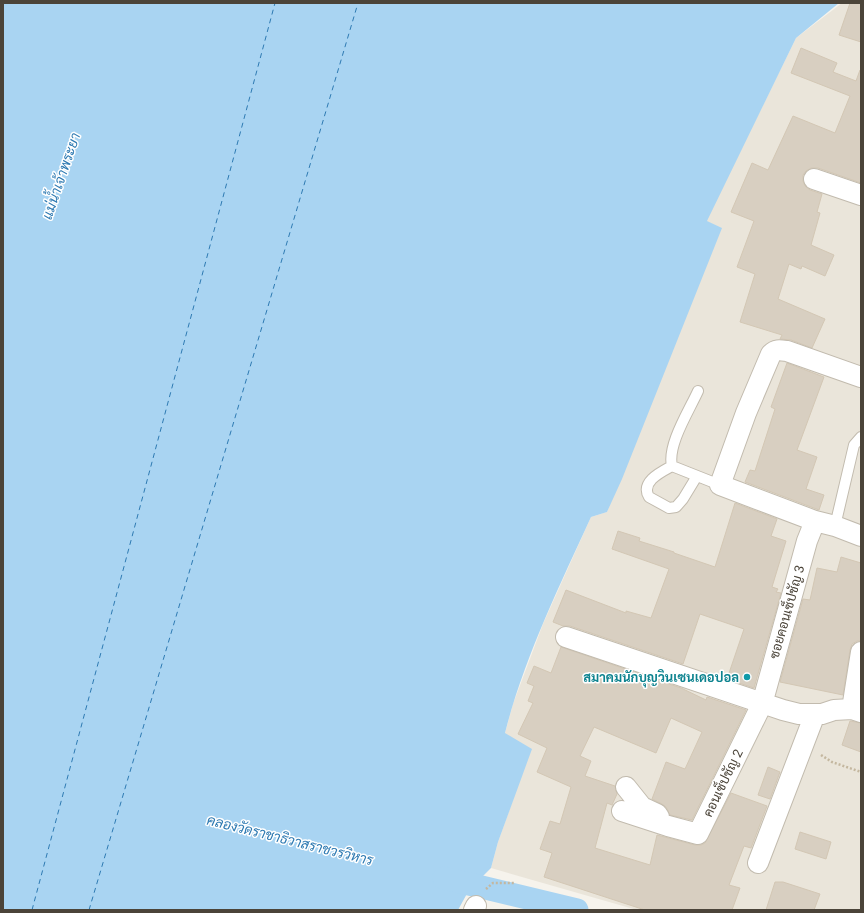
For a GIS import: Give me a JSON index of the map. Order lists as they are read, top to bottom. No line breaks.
{"streets":{"street":["ซอยคอนเซ็ปชัญ 3","คอนเซ็ปชัญ 2"]},"crossings":[["ซอยคอนเซ็ปชัญ 3","คอนเซ็ปชัญ 2"]],"water":["แม่น้ำเจ้าพระยา","คลองวัดราชาธิวาสราชวรวิหาร"],"places":["สมาคมนักบุญวินเซนเดอปอล"]}
